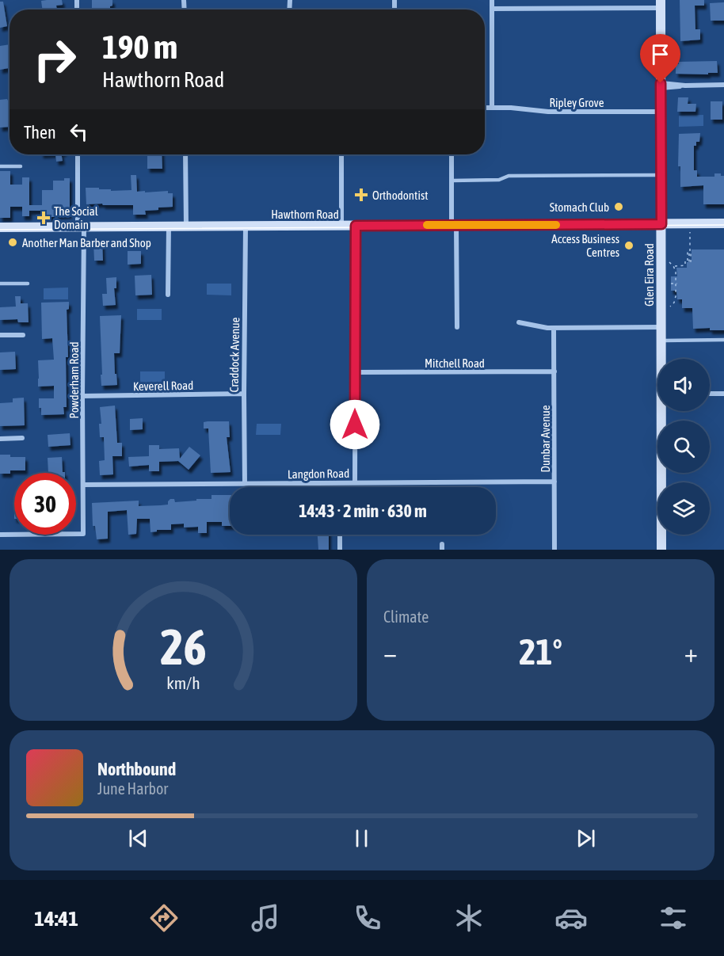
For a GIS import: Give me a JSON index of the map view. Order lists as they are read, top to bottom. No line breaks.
{"streets":{"main road":["Hawthorn Road","Glen Eira Road"],"street":["Ripley Grove","Craddock Avenue","Mitchell Road","Powderham Road","Keverell Road","Dunbar Avenue","Langdon Road"]},"crossings":[["Ripley Grove","Glen Eira Road"],["Hawthorn Road","Glen Eira Road"],["Hawthorn Road","Craddock Avenue"],["Hawthorn Road","Powderham Road"],["Craddock Avenue","Keverell Road"],["Craddock Avenue","Langdon Road"],["Mitchell Road","Dunbar Avenue"],["Powderham Road","Keverell Road"],["Powderham Road","Langdon Road"],["Dunbar Avenue","Langdon Road"]],"places":{"health":["Orthodontist","The Social Domain"],"other":["Stomach Club","Another Man Barber and Shop","Access Business Centres"]},"page":{"turn":["190 m","Hawthorn Road"],"then":"Then","limit":"30","trip":"14:43 · 2 min · 630 m","tile":"Climate","heat":["−","21°","+"],"song":["Northbound","June Harbor"],"tabs":"14:41","gauge":["26","km/h"]}}
